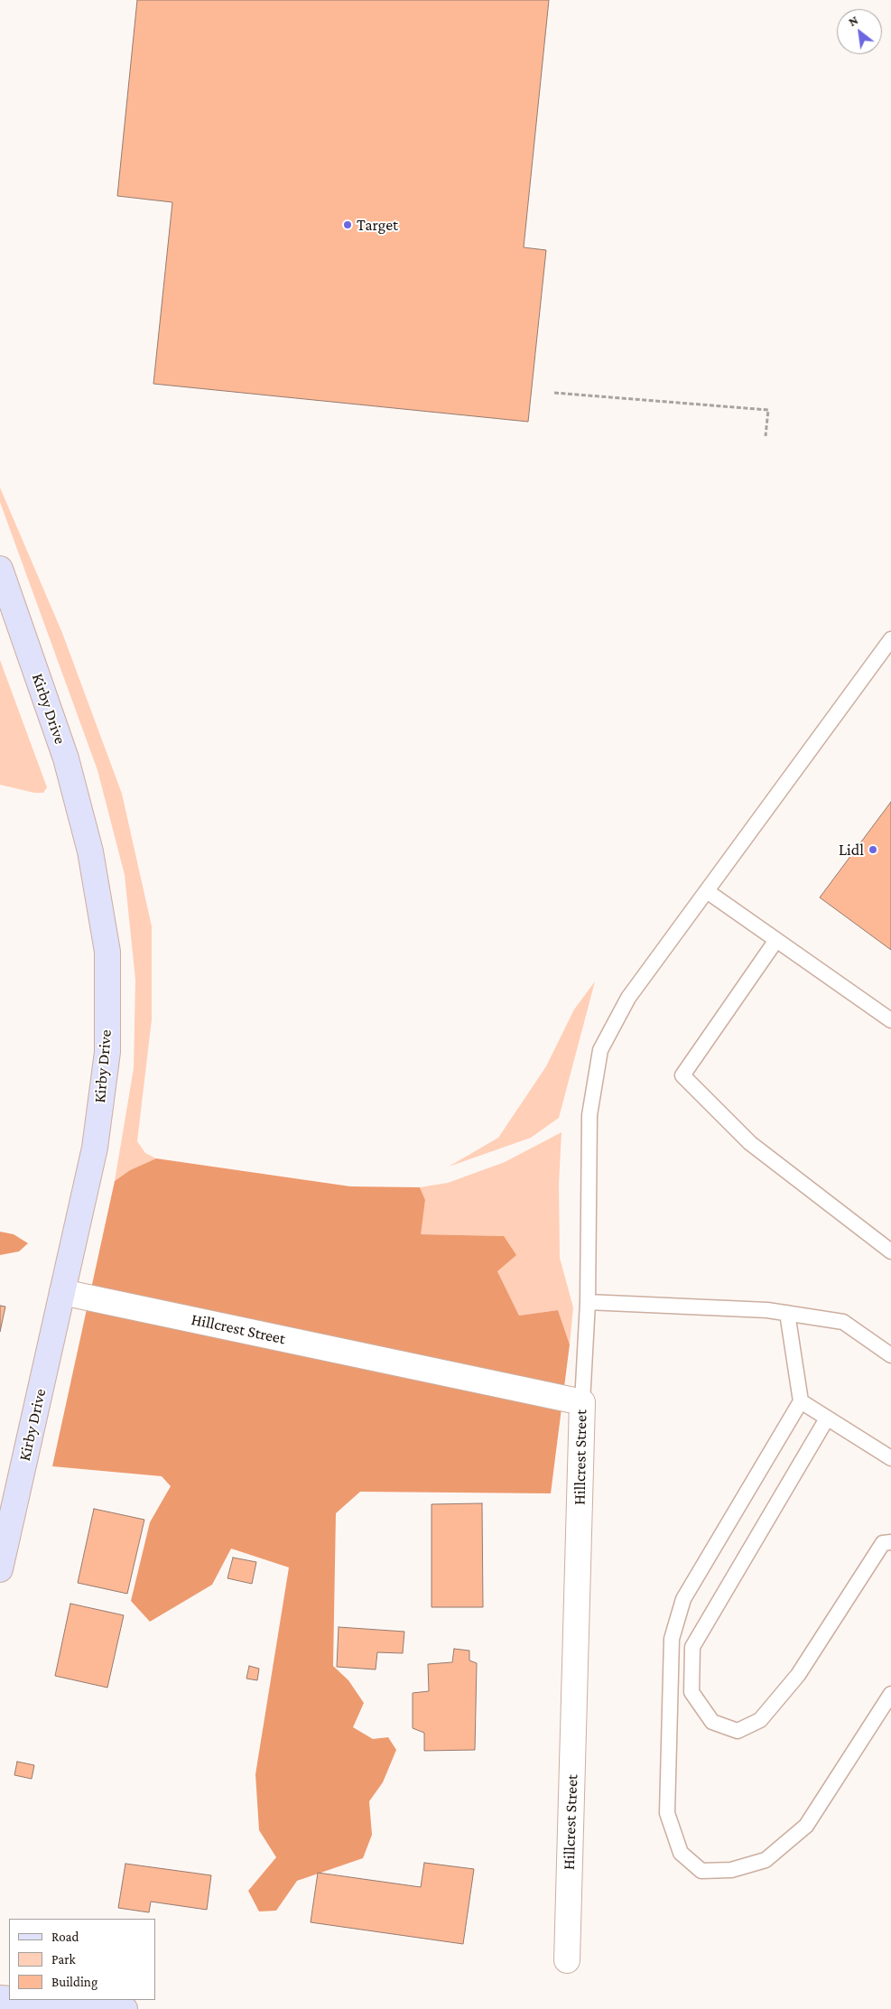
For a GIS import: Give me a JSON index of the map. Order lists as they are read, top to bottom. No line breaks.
{"streets":{"street":["Kirby Drive","Hillcrest Street"]},"crossings":[["Kirby Drive","Hillcrest Street"]],"places":["Target","Lidl"],"legend":["Road","Park","Building"],"north":"top left"}
